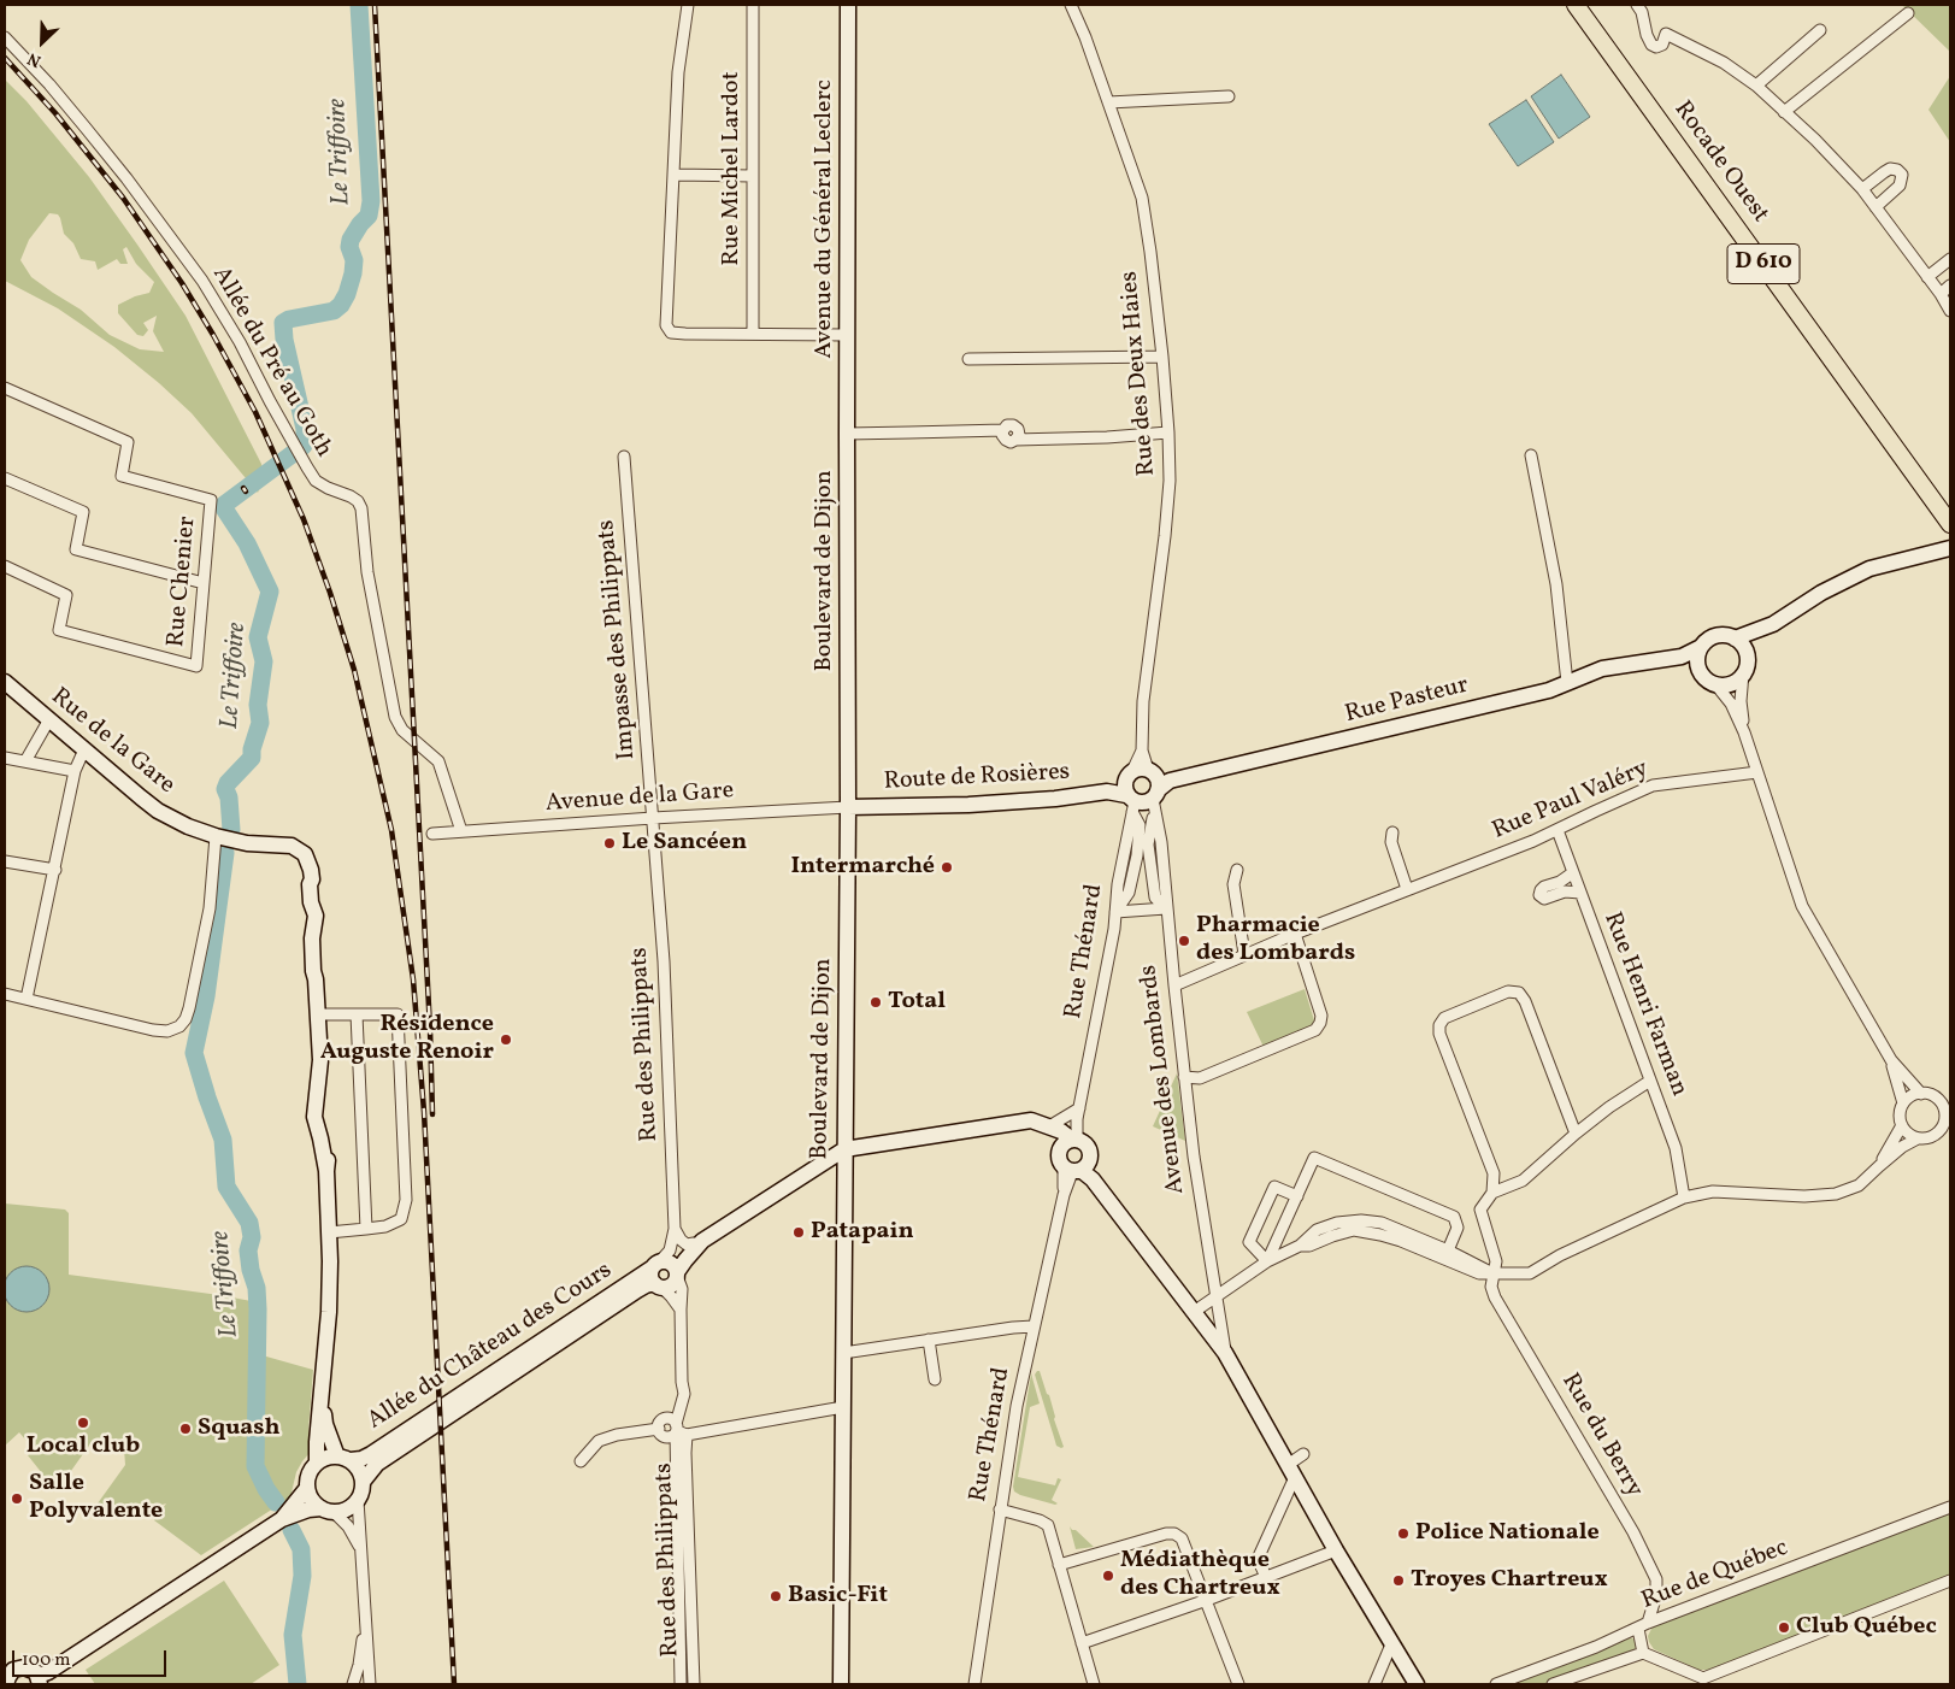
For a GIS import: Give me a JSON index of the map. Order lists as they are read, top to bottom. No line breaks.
{"streets":{"main road":["Rocade Ouest","D 610"],"street":["Rue Michel Lardot","Avenue du Général Leclerc","Allée du Pré au Goth","Rue des Deux Haies","Boulevard de Dijon","Rue Chenier","Impasse des Philippats","Rue Pasteur","Rue de la Gare","Route de Rosières","Avenue de la Gare","Rue Paul Valéry","Rue Thénard","Rue Henri Farman","Rue des Philippats","Avenue des Lombards","Allée du Château des Cours","Rue du Berry","Rue de Québec"]},"crossings":[["Avenue du Général Leclerc","Boulevard de Dijon"],["Allée du Pré au Goth","Avenue de la Gare"],["Rue des Deux Haies","Rue Pasteur"],["Rue des Deux Haies","Route de Rosières"],["Rue des Deux Haies","Rue Thénard"],["Boulevard de Dijon","Route de Rosières"],["Boulevard de Dijon","Avenue de la Gare"],["Boulevard de Dijon","Allée du Château des Cours"],["Impasse des Philippats","Avenue de la Gare"],["Impasse des Philippats","Rue des Philippats"],["Rue Pasteur","Route de Rosières"],["Rue Pasteur","Rue Thénard"],["Route de Rosières","Avenue de la Gare"],["Route de Rosières","Rue Thénard"],["Avenue de la Gare","Rue des Philippats"],["Rue Paul Valéry","Rue Henri Farman"],["Rue Paul Valéry","Avenue des Lombards"],["Rue Thénard","Avenue des Lombards"],["Rue des Philippats","Allée du Château des Cours"],["Rue du Berry","Rue de Québec"]],"water":["Le Triffoire"],"places":["Le Sancéen","Intermarché","Pharmacie des Lombards","Total","Résidence Auguste Renoir","Patapain","Local club","Squash","Salle Polyvalente","Police Nationale","Médiathèque des Chartreux","Troyes Chartreux","Basic-Fit","Club Québec"],"scale_bar":"100 m","north":"bottom left"}
